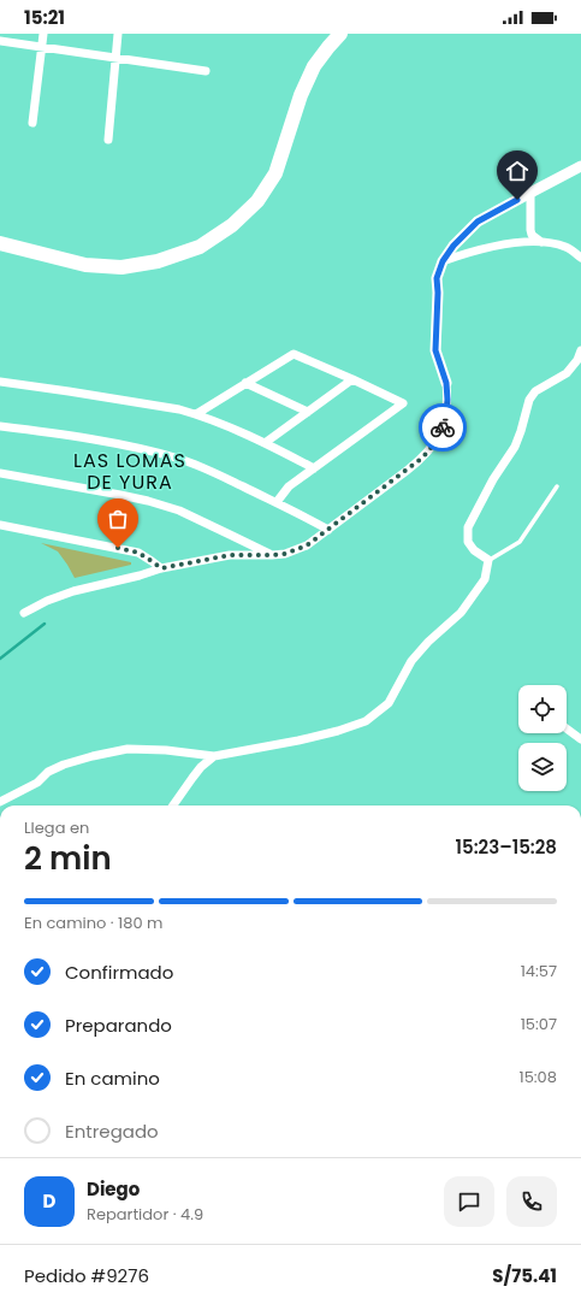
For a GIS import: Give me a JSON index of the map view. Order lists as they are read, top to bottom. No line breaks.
{"districts":["LAS LOMAS DE YURA"],"page":{"status":"15:21","heading":["2 min","Llega en","15:23–15:28"],"panel":["Diego","Repartidor · 4.9","Pedido #9276","S/75.41"],"bar":"En camino · 180 m","list":[["Confirmado","14:57"],["Preparando","15:07"],["En camino","15:08"],"Entregado"],"round":"D"}}
